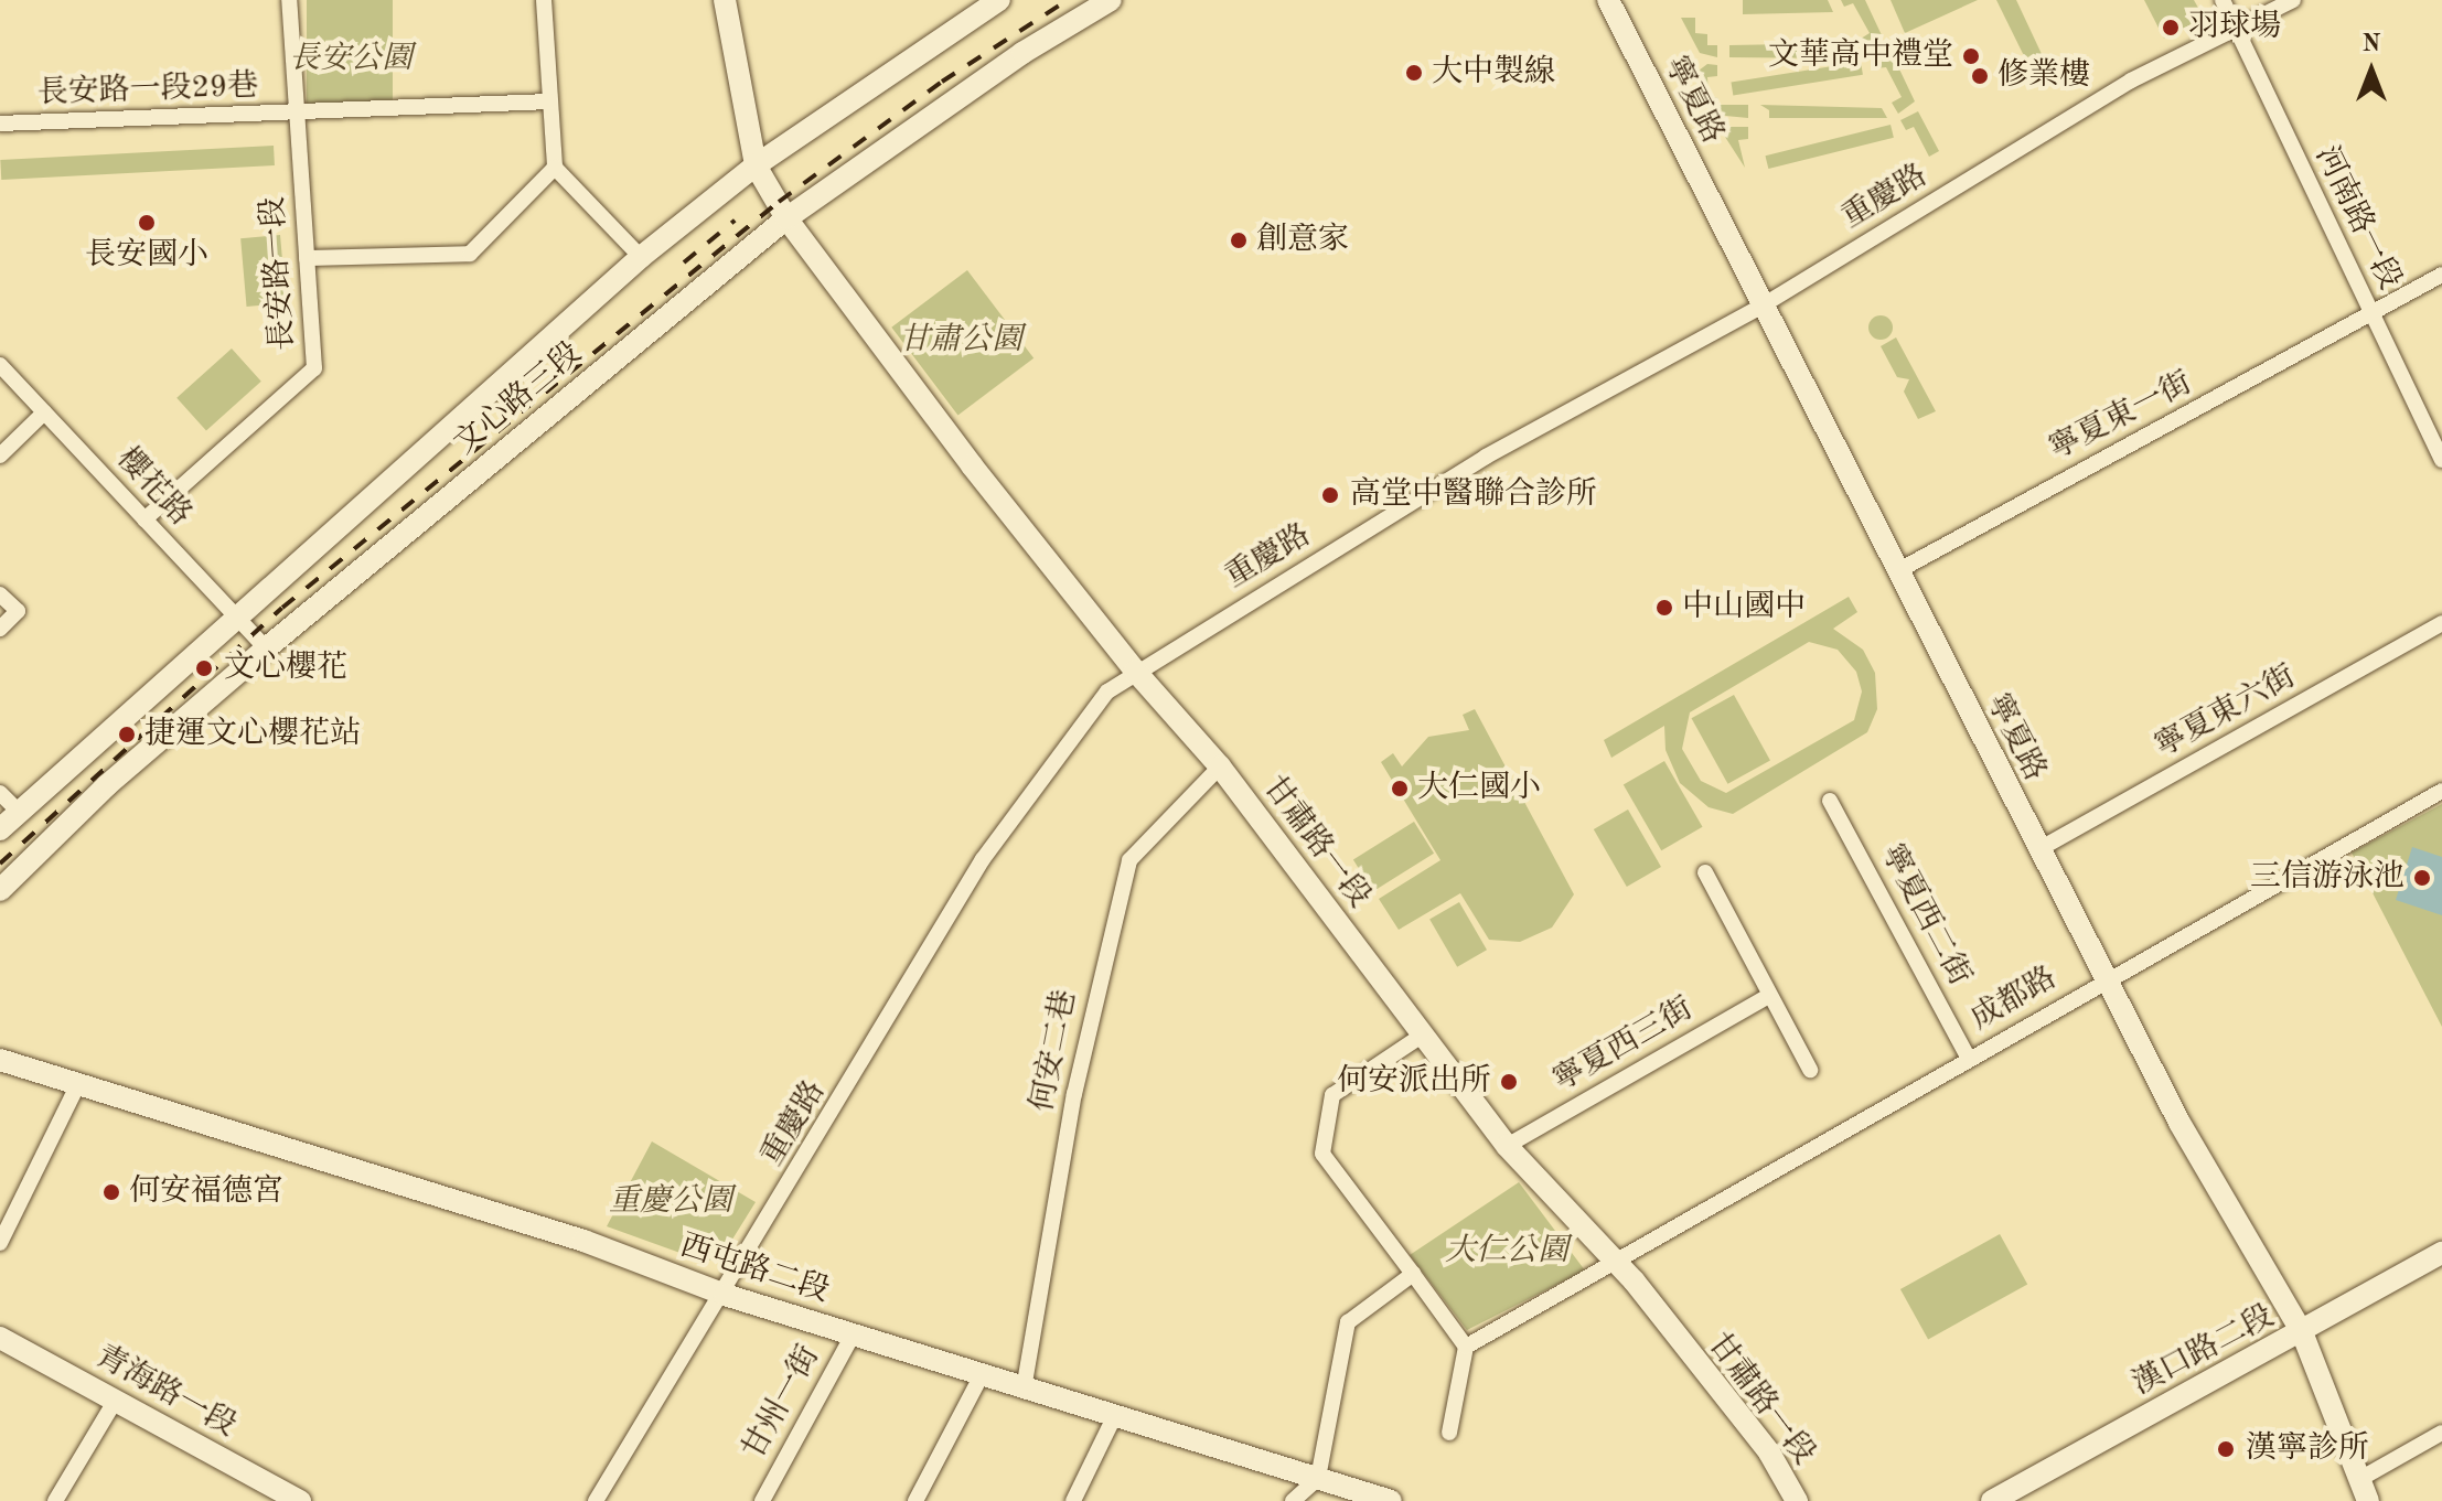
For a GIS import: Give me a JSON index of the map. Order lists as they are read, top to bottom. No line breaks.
{"streets":{"street":["長安路一段29巷","寧夏路","重慶路","河南路一段","長安路一段","文心路三段","寧夏東一街","櫻花路","寧夏東六街","甘肅路一段","寧夏西二街","成都路","寧夏西三街","何安二巷","西屯路二段","漢口路二段","青海路一段","甘州一街"]},"crossings":[["長安路一段29巷","長安路一段"],["寧夏路","重慶路"],["寧夏路","寧夏東一街"],["寧夏路","寧夏東六街"],["寧夏路","成都路"],["寧夏路","漢口路二段"],["重慶路","河南路一段"],["重慶路","甘肅路一段"],["重慶路","西屯路二段"],["河南路一段","寧夏東一街"],["長安路一段","櫻花路"],["文心路三段","櫻花路"],["文心路三段","甘肅路一段"],["甘肅路一段","成都路"],["甘肅路一段","寧夏西三街"],["甘肅路一段","何安二巷"],["寧夏西二街","成都路"],["何安二巷","西屯路二段"],["西屯路二段","甘州一街"]],"parks":["長安公園","甘肅公園","重慶公園","大仁公園"],"places":["羽球場","文華高中禮堂","大中製線","修業樓","長安國小","創意家","高堂中醫聯合診所","中山國中","文心櫻花","捷運文心櫻花站","大仁國小","三信游泳池","何安派出所","何安福德宮","漢寧診所"],"north":"top"}
